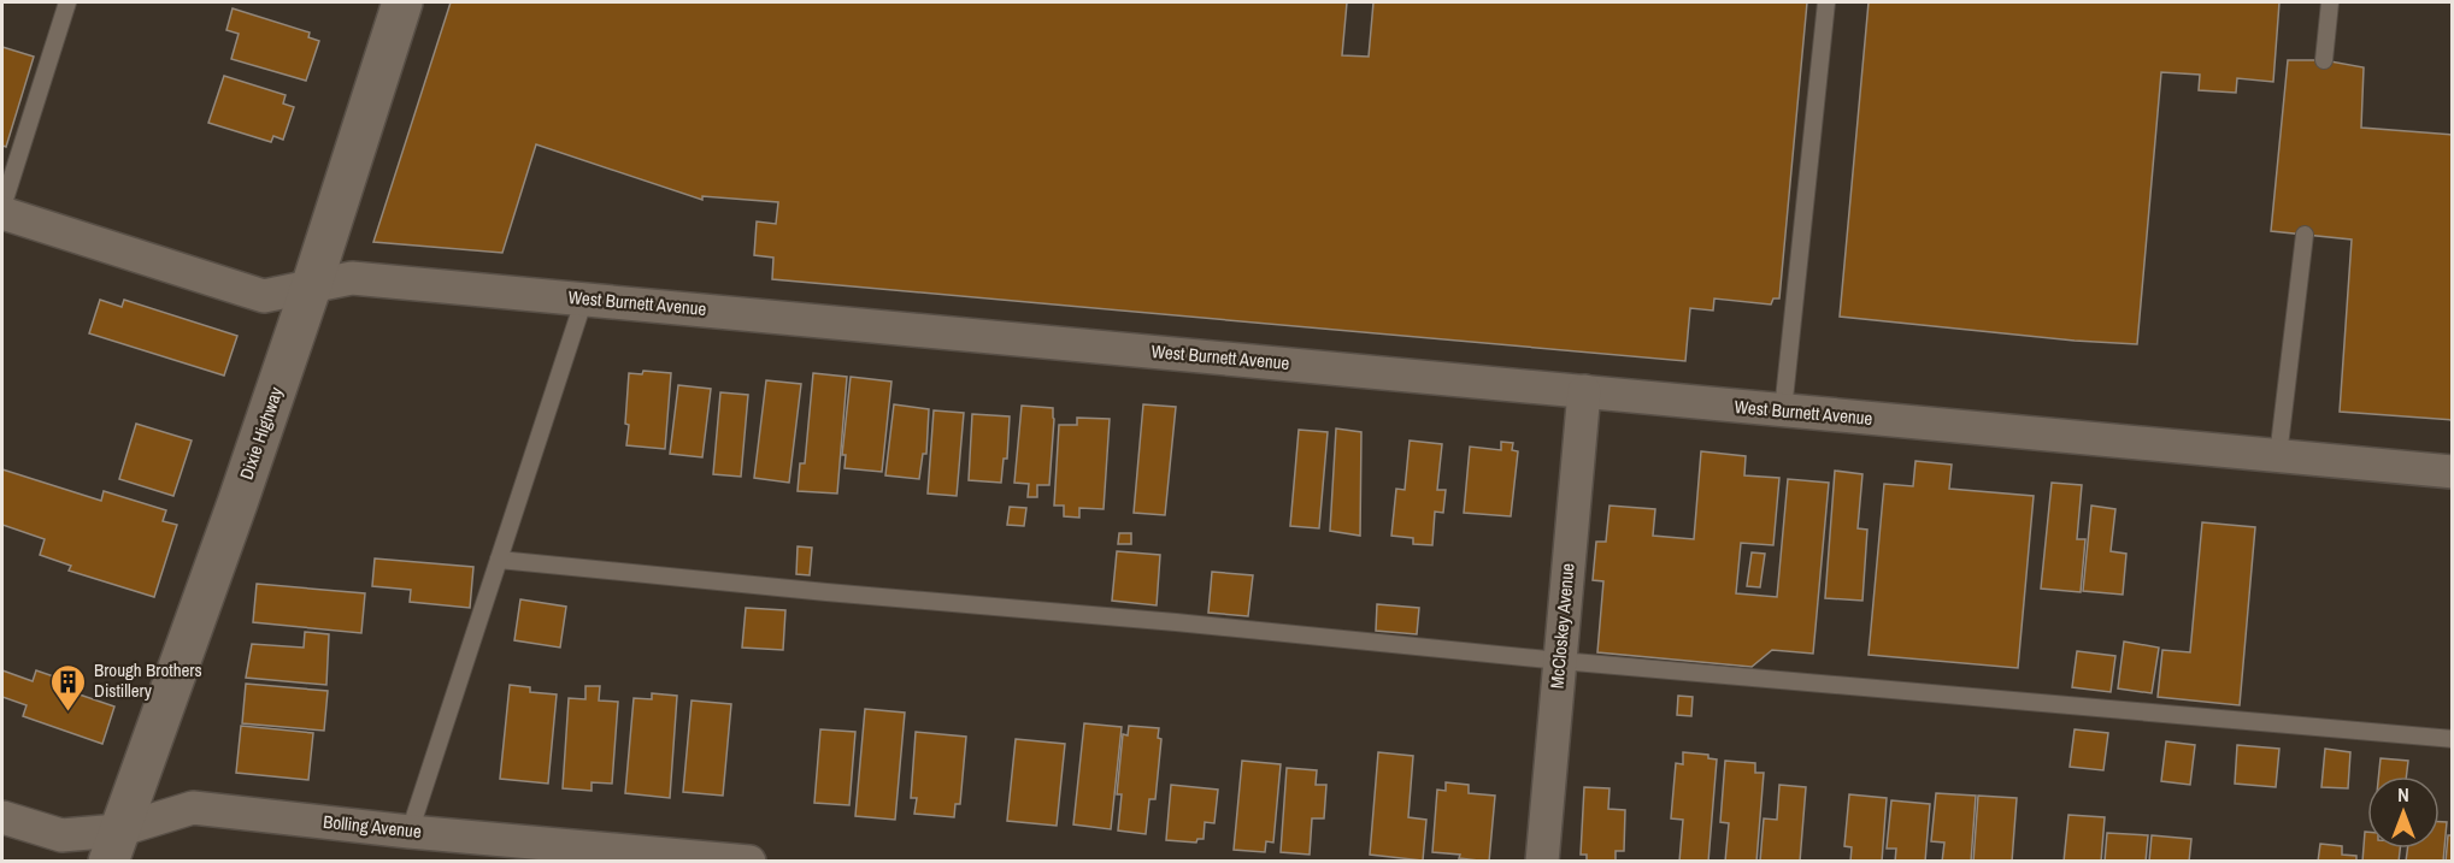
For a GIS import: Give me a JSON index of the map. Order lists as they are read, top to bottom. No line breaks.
{"streets":{"street":["West Burnett Avenue","Dixie Highway","McCloskey Avenue","Bolling Avenue"]},"crossings":[["West Burnett Avenue","Dixie Highway"],["West Burnett Avenue","McCloskey Avenue"],["Dixie Highway","Bolling Avenue"]],"places":{"building":["Brough Brothers Distillery"]},"north":"top"}
